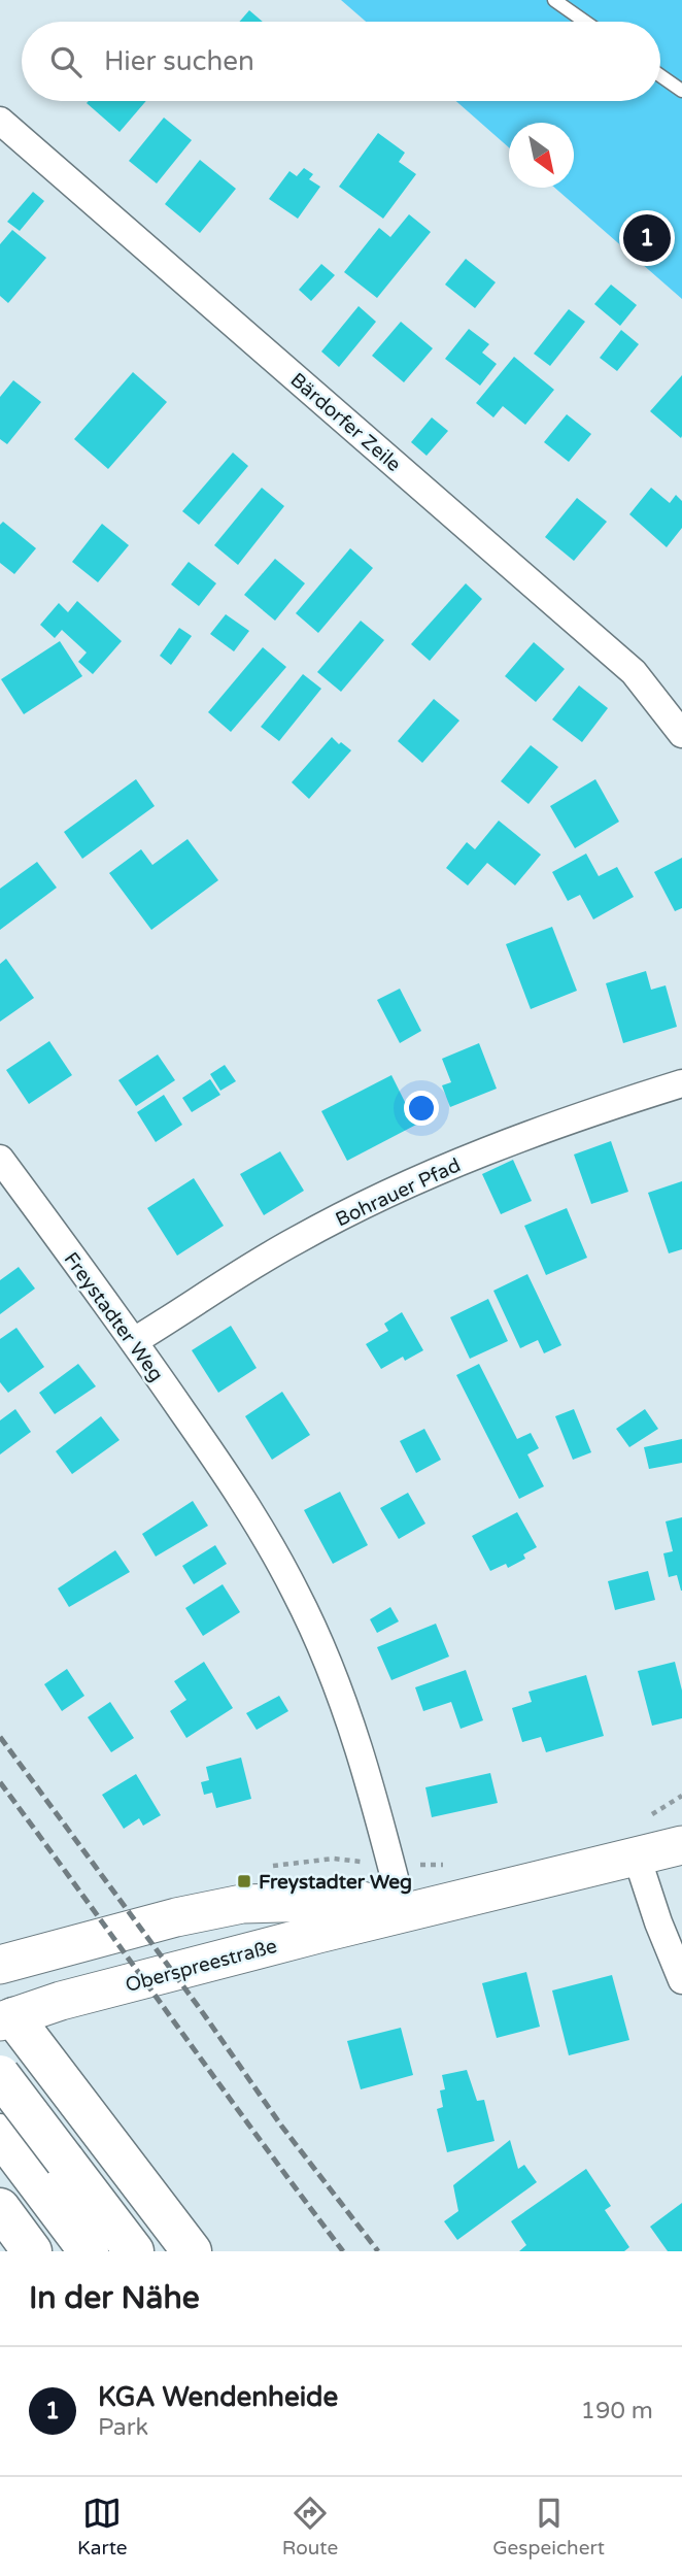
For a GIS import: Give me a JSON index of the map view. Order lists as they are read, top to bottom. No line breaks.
{"streets":{"main road":["Oberspreestraße"],"street":["Bärdorfer Zeile","Bohrauer Pfad","Freystadter Weg"]},"crossings":[["Bohrauer Pfad","Freystadter Weg"],["Freystadter Weg","Oberspreestraße"]],"places":{"transit":["Freystadter Weg"]},"north":"bottom right","page":{"search":"Hier suchen","pins":"1","heading":"In der Nähe","list":[{"mark":"1","name":"KGA Wendenheide","note":"Park","value":"190 m"}],"nav":["Karte","Route","Gespeichert"]}}
